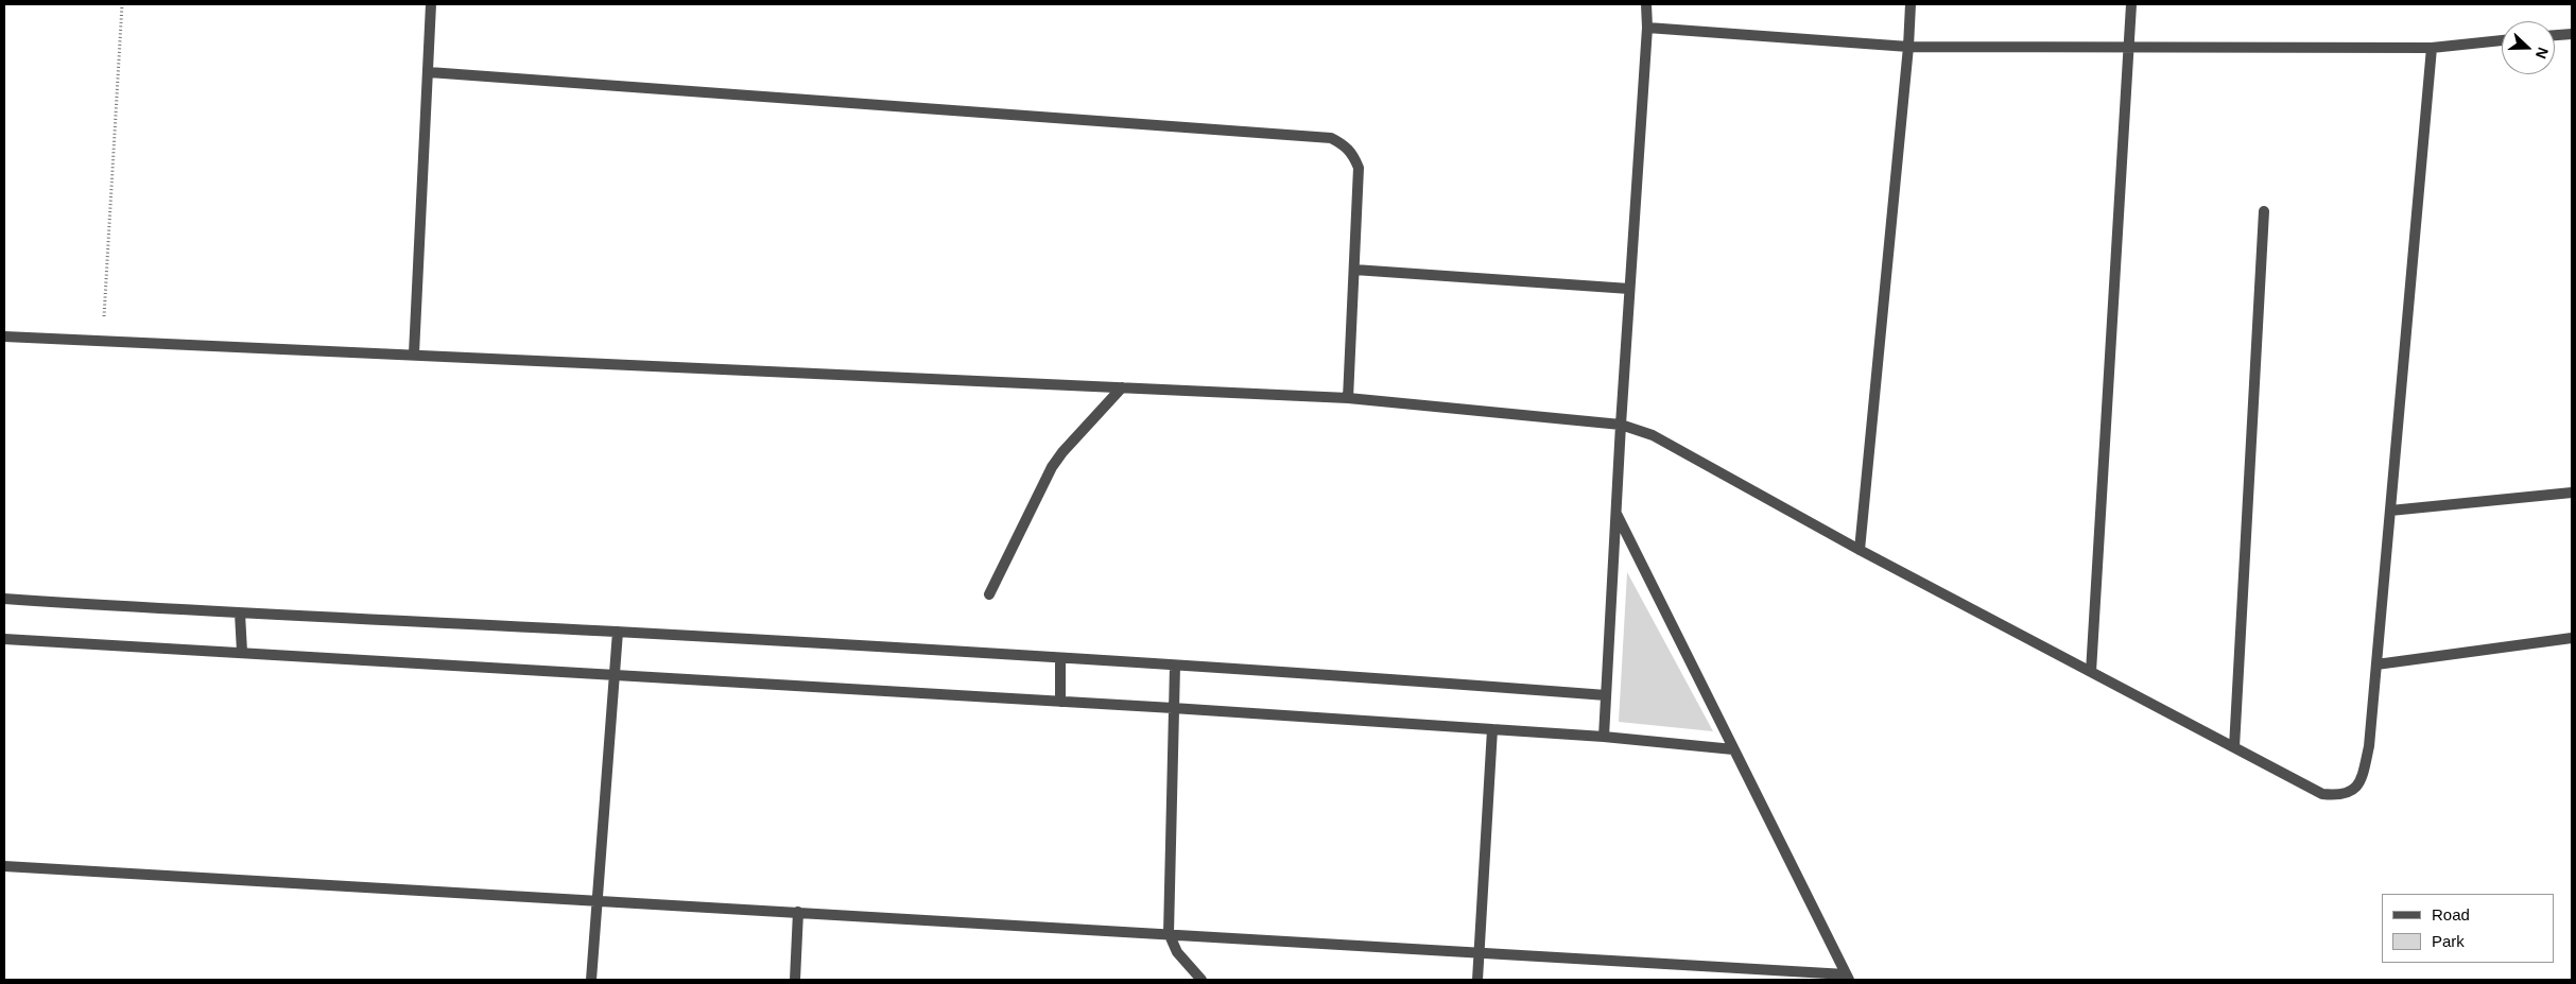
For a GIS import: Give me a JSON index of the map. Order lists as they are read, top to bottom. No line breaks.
{"legend":["Road","Park"],"north":"right"}
